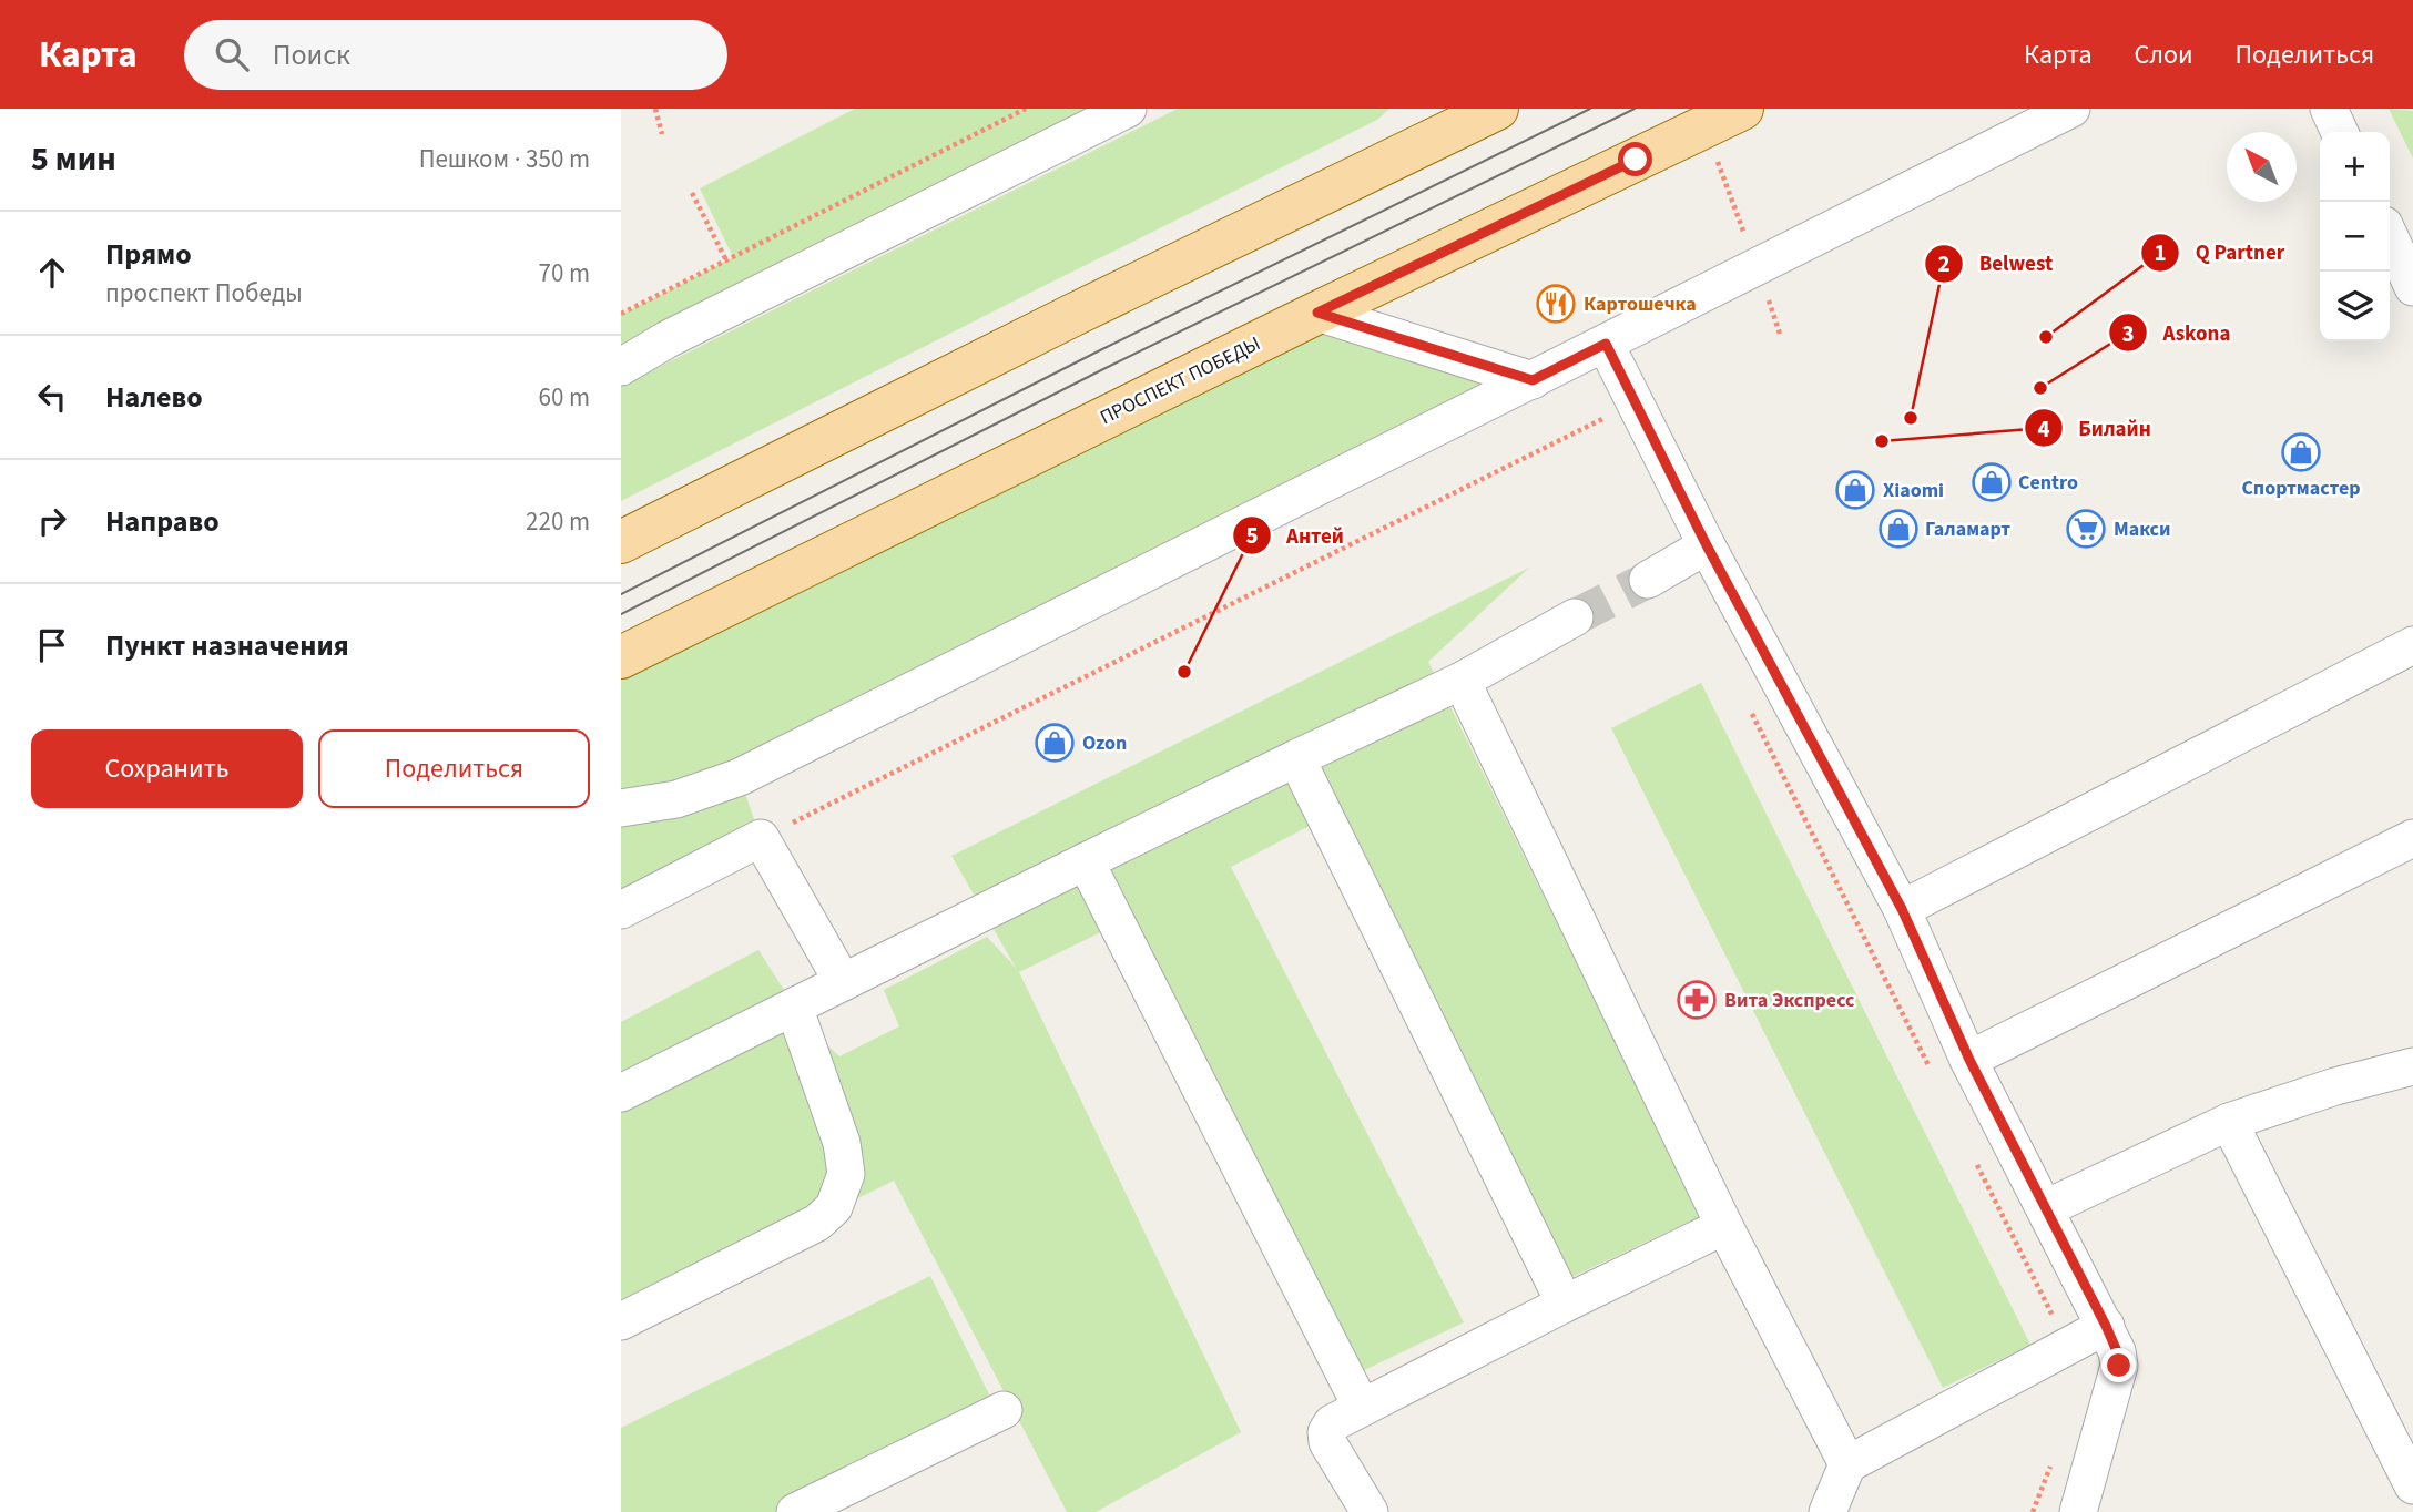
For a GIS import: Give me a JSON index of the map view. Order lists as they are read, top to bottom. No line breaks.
{"streets":{"main road":["ПРОСПЕКТ ПОБЕДЫ"]},"places":{"restaurant":["Картошечка"],"other":["Q Partner","Askona","Belwest","Билайн","Антей"],"shop":["Спортмастер","Centro","Xiaomi","Галамарт","Ozon"],"supermarket":["Макси"],"pharmacy":["Вита Экспресс"]},"north":"top left","page":{"header":"Карта","search":"Поиск","nav":["Карта","Слои","Поделиться"],"heading":["5 мин","Пешком · 350 m"],"map_buttons":["+","−"],"list":[["Прямо","проспект Победы","70 m"],["Налево","60 m"],["Направо","220 m"],"Пункт назначения"],"buttons":["Сохранить","Поделиться"]}}
